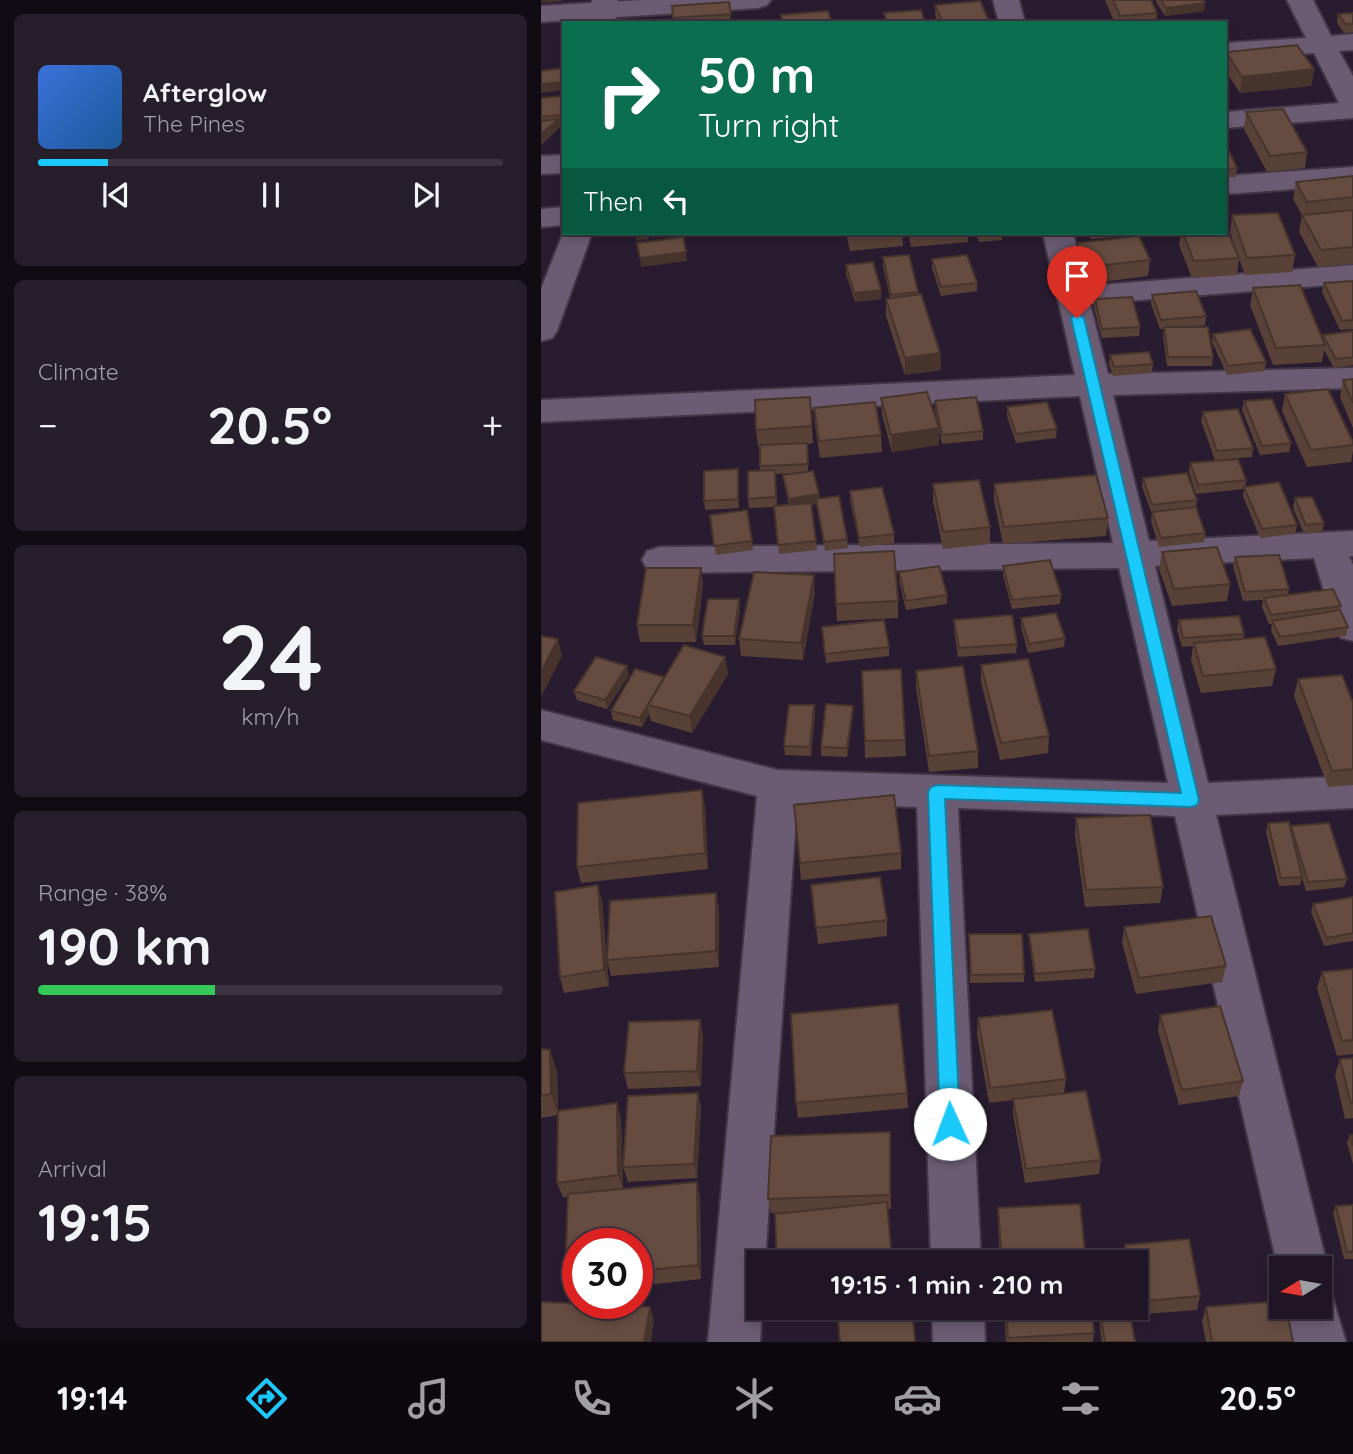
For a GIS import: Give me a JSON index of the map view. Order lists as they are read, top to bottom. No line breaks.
{"north":"left","page":{"turn":["50 m","Turn right"],"song":["Afterglow","The Pines"],"then":"Then","tile":["Climate",["24","km/h"],["Range · 38%","190 km"],["Arrival","19:15"]],"heat":["−","20.5°","+"],"limit":"30","trip":"19:15 · 1 min · 210 m","tabs":["19:14","20.5°"]}}
